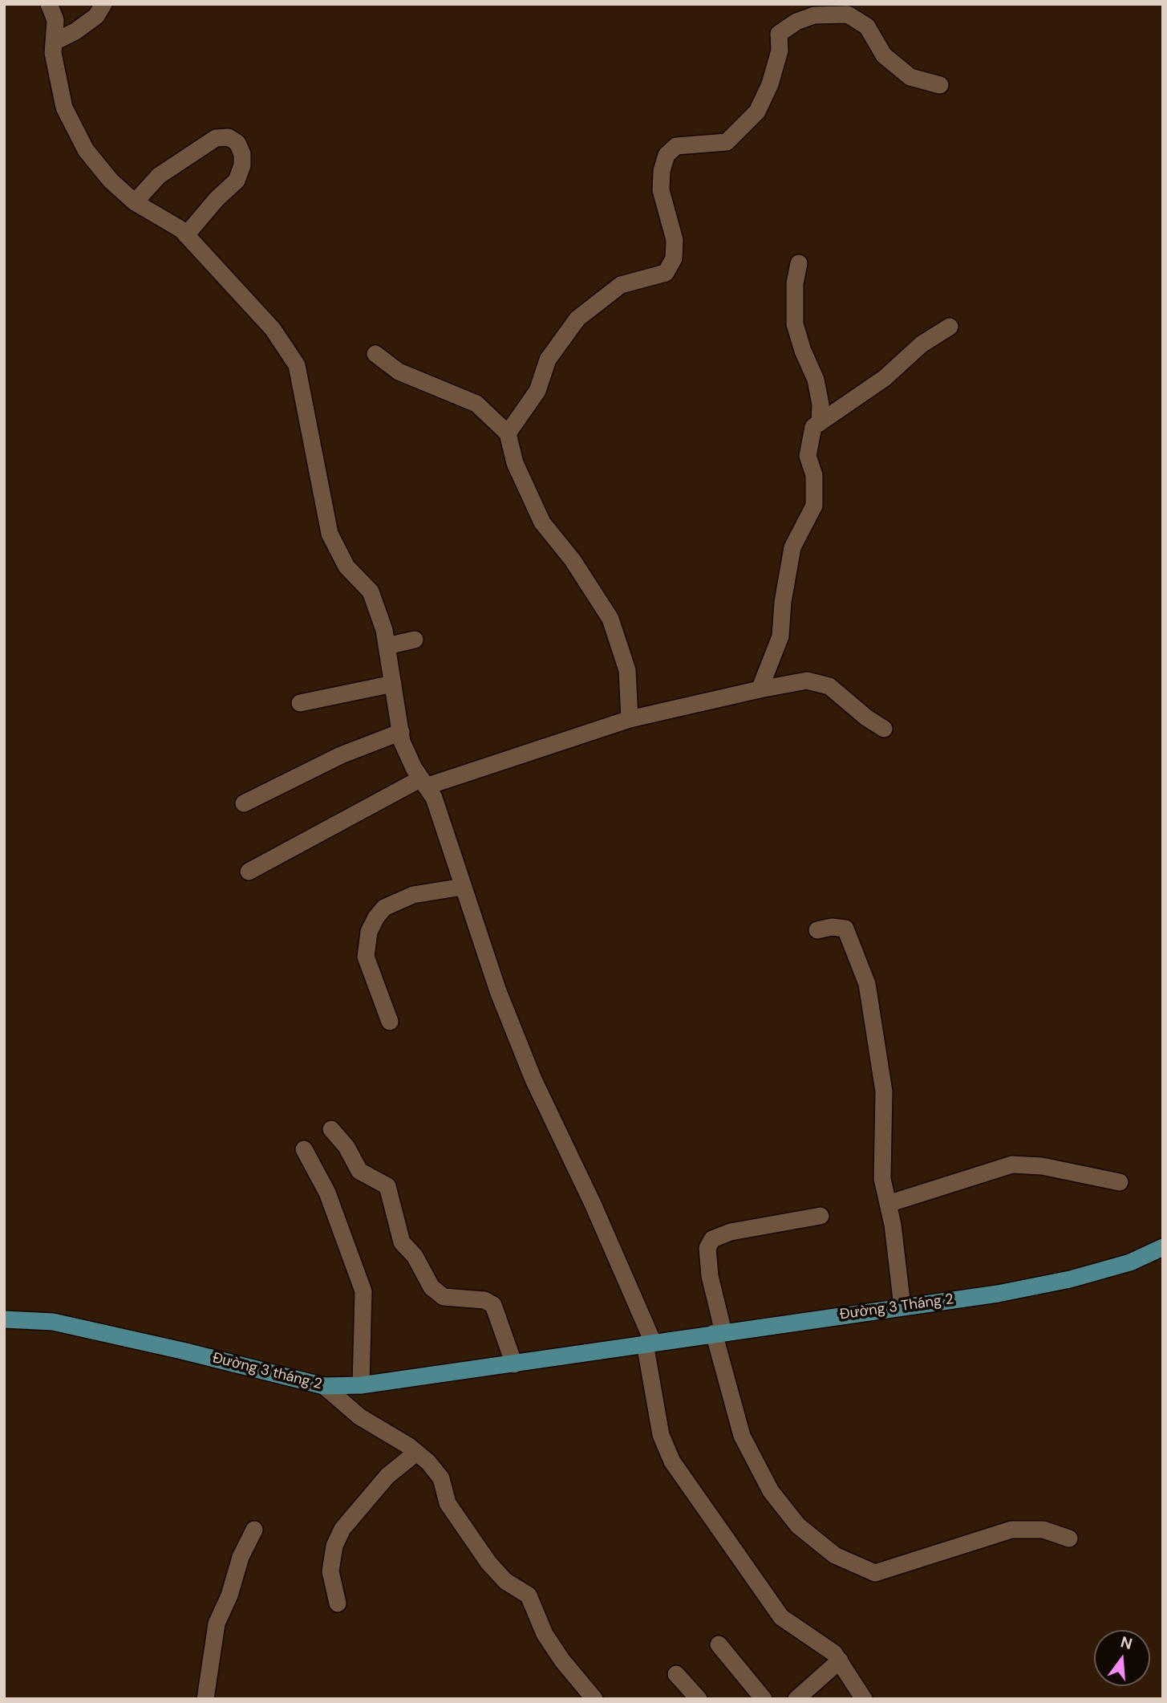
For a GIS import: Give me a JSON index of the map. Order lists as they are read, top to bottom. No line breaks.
{"streets":{"main road":["Đường 3 Tháng 2","Đường 3 tháng 2"]},"crossings":[["Đường 3 Tháng 2","Đường 3 tháng 2"]],"north":"top"}
